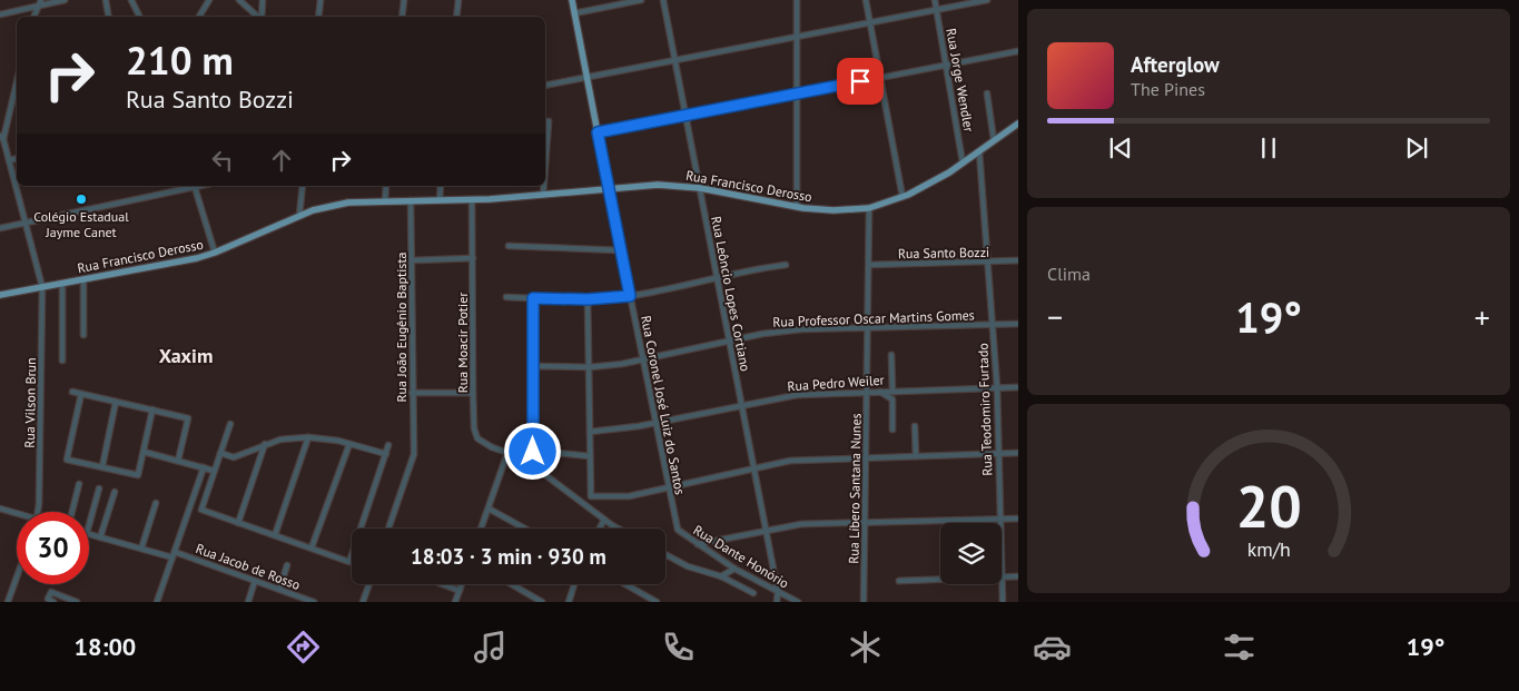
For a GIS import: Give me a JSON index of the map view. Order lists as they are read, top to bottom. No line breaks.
{"streets":{"main road":["Rua Francisco Derosso"],"street":["Rua Jorge Wendler","Rua Santo Bozzi","Rua Leôncio Lopes Cortiano","Rua Professor Oscar Martins Gomes","Rua João Eugênio Baptista","Rua Moacir Potier","Rua Pedro Weiler","Rua Vilson Brun","Rua Coronel José Luiz do Santos","Rua Teodomiro Furtado","Rua Líbero Santana Nunes","Rua Dante Honório","Rua Jacob de Rosso"]},"crossings":[["Rua Jorge Wendler","Rua Francisco Derosso"],["Rua Francisco Derosso","Rua Leôncio Lopes Cortiano"],["Rua Francisco Derosso","Rua João Eugênio Baptista"],["Rua Francisco Derosso","Rua Moacir Potier"],["Rua Francisco Derosso","Rua Vilson Brun"],["Rua Francisco Derosso","Rua Coronel José Luiz do Santos"],["Rua Francisco Derosso","Rua Teodomiro Furtado"],["Rua Francisco Derosso","Rua Líbero Santana Nunes"],["Rua Santo Bozzi","Rua Teodomiro Furtado"],["Rua Santo Bozzi","Rua Líbero Santana Nunes"],["Rua Leôncio Lopes Cortiano","Rua Professor Oscar Martins Gomes"],["Rua Leôncio Lopes Cortiano","Rua Pedro Weiler"],["Rua Leôncio Lopes Cortiano","Rua Dante Honório"],["Rua Professor Oscar Martins Gomes","Rua Coronel José Luiz do Santos"],["Rua Professor Oscar Martins Gomes","Rua Teodomiro Furtado"],["Rua Professor Oscar Martins Gomes","Rua Líbero Santana Nunes"],["Rua Pedro Weiler","Rua Coronel José Luiz do Santos"],["Rua Pedro Weiler","Rua Teodomiro Furtado"],["Rua Pedro Weiler","Rua Líbero Santana Nunes"],["Rua Coronel José Luiz do Santos","Rua Dante Honório"]],"districts":["Xaxim"],"places":["Colégio Estadual Jayme Canet"],"page":{"turn":["210 m","Rua Santo Bozzi"],"song":["Afterglow","The Pines"],"tile":"Clima","heat":["−","19°","+"],"limit":"30","trip":"18:03 · 3 min · 930 m","tabs":["18:00","19°"],"gauge":["20","km/h"]}}
